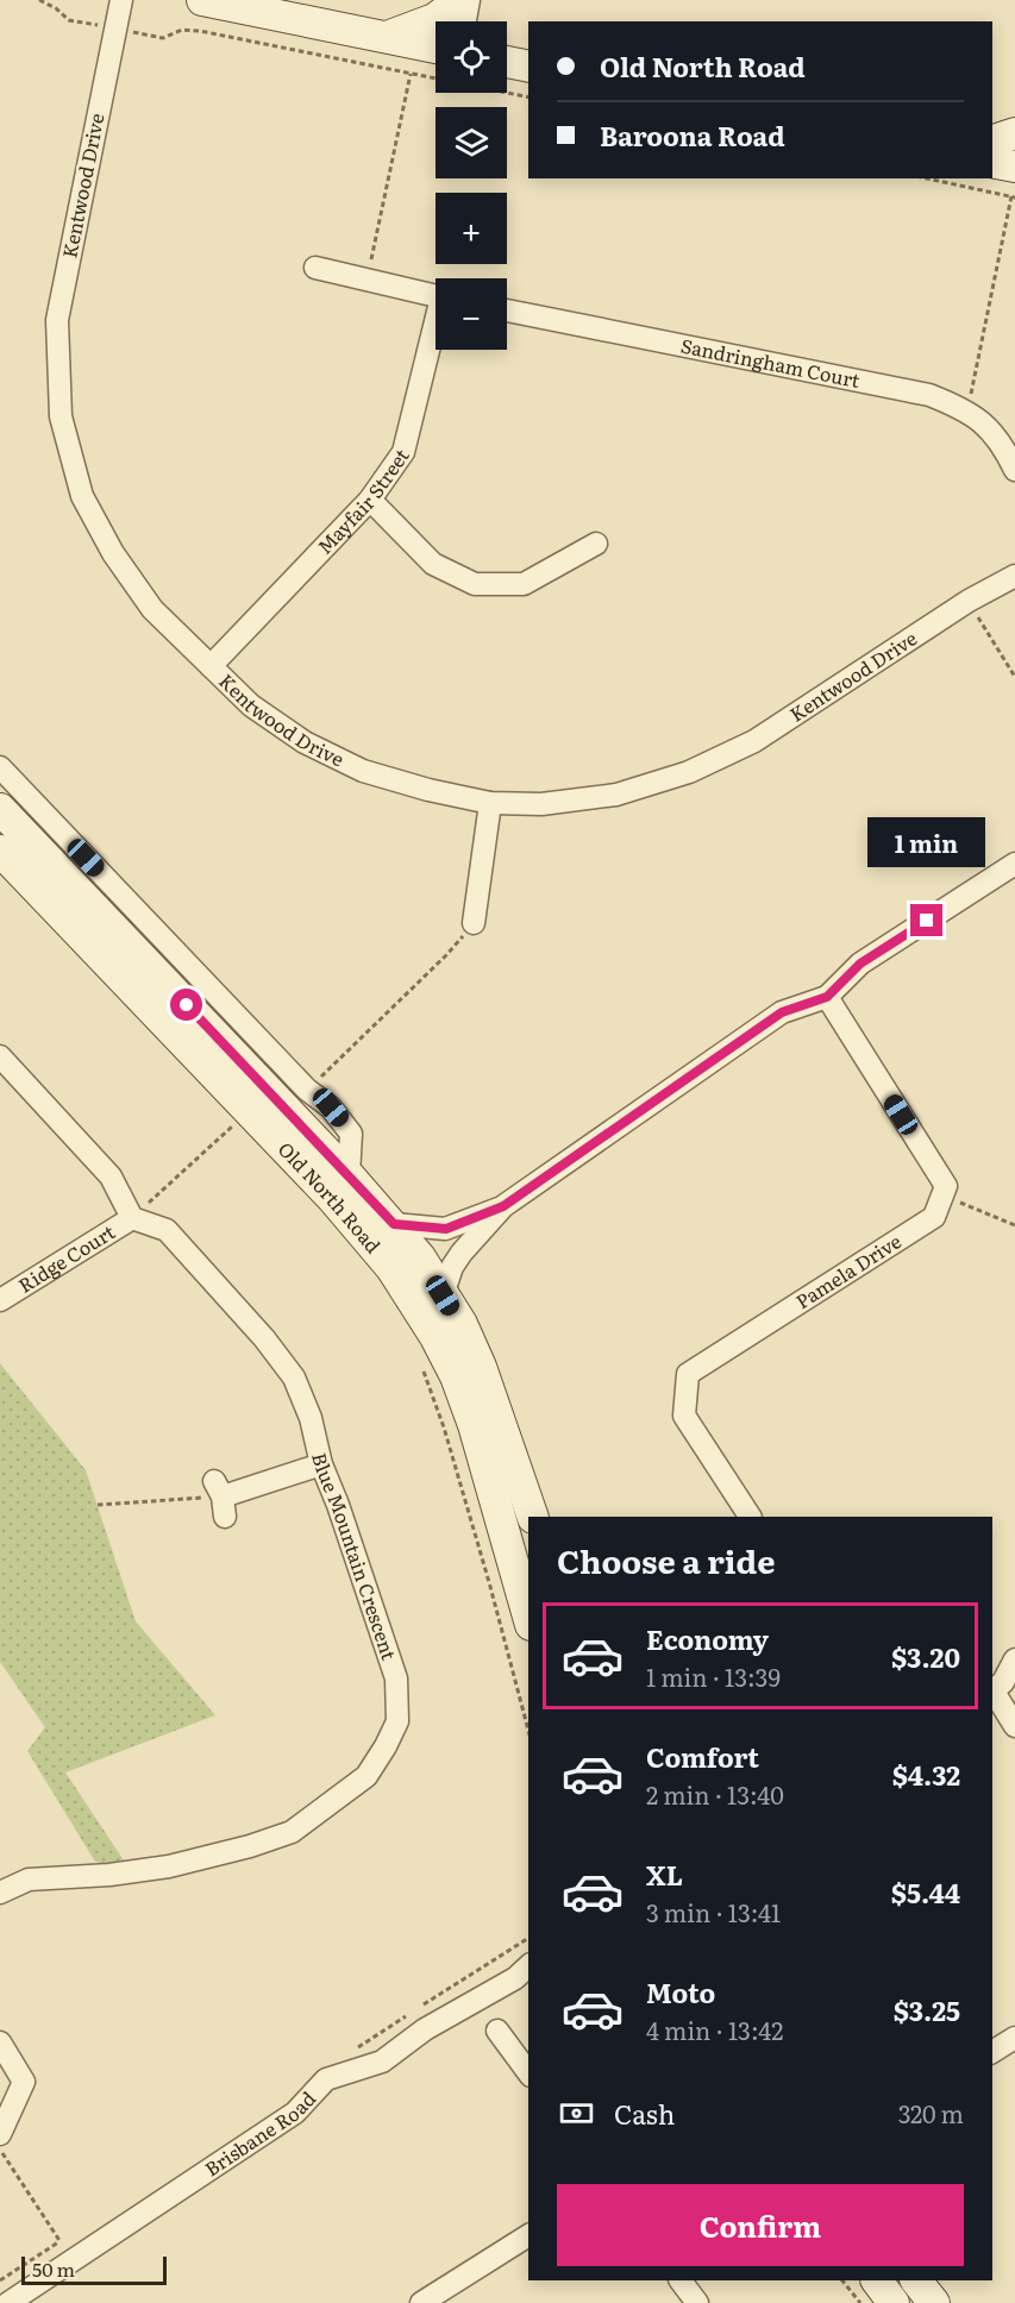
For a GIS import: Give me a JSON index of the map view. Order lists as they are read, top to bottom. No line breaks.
{"streets":{"main road":["Old North Road"],"street":["Kentwood Drive","Sandringham Court","Mayfair Street","Ridge Court","Pamela Drive","Blue Mountain Crescent","Brisbane Road"]},"crossings":[["Kentwood Drive","Mayfair Street"],["Ridge Court","Blue Mountain Crescent"]],"scale_bar":"50 m","page":{"map_buttons":["+","−"],"banner":["Old North Road","Baroona Road"],"bubble":"1 min","heading":"Choose a ride","list":[{"name":"Economy","note":"1 min · 13:39","value":"$3.20"},{"name":"Comfort","note":"2 min · 13:40","value":"$4.32"},{"name":"XL","note":"3 min · 13:41","value":"$5.44"},{"name":"Moto","note":"4 min · 13:42","value":"$3.25"}],"pay":["Cash","320 m"],"buttons":"Confirm","scale":"50 m"}}
